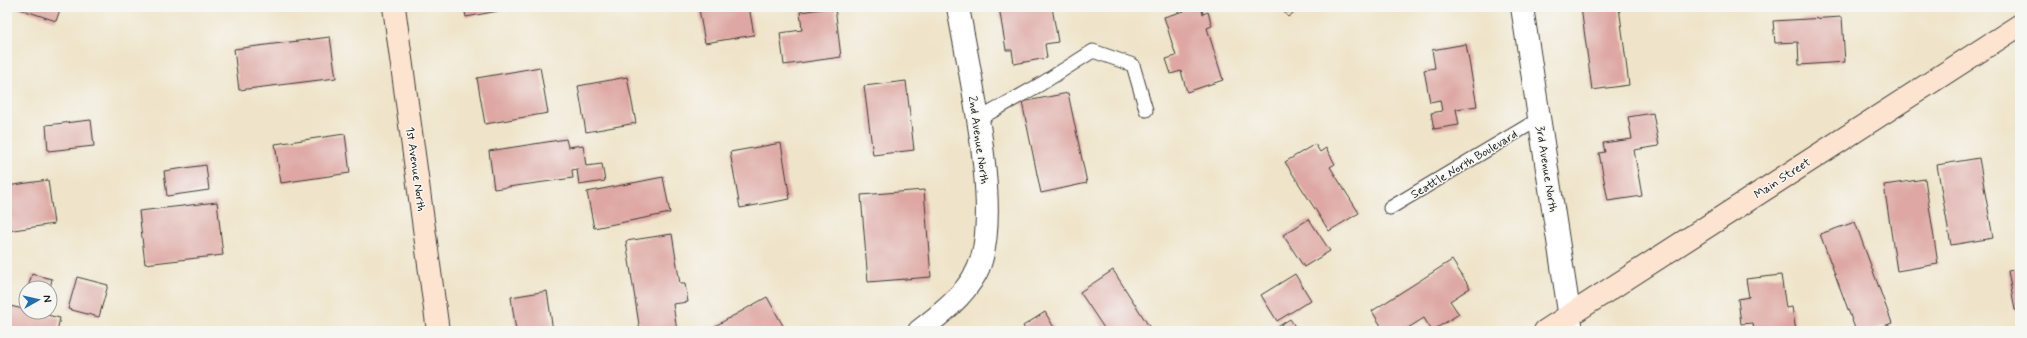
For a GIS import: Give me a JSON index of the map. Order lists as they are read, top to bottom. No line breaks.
{"streets":{"street":["2nd Avenue North","1st Avenue North","3rd Avenue North","Main Street"],"lane":["Seattle North Boulevard"]},"crossings":[["Seattle North Boulevard","3rd Avenue North"],["3rd Avenue North","Main Street"]],"north":"right"}
